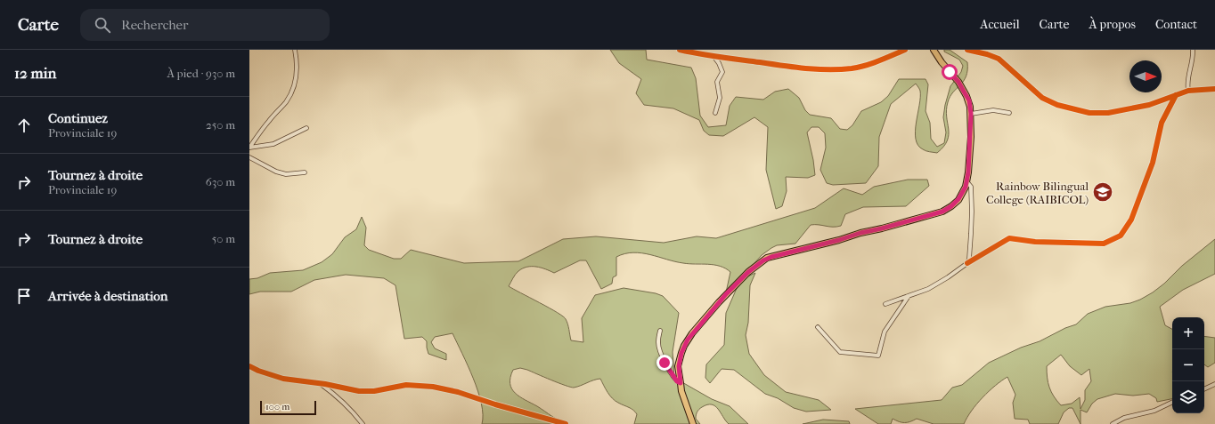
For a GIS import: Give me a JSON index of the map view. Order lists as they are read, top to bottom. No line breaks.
{"places":{"school or university":["Rainbow Bilingual College (RAIBICOL)"]},"scale_bar":"100 m","north":"right","page":{"header":"Carte","search":"Rechercher","nav":["Accueil","Carte","À propos","Contact"],"heading":["12 min","À pied · 930 m"],"list":[["Continuez","Provinciale 19","250 m"],["Tournez à droite","Provinciale 19","630 m"],["Tournez à droite","50 m"],"Arrivée à destination"],"map_buttons":["+","−"],"scale":"100 m"}}
